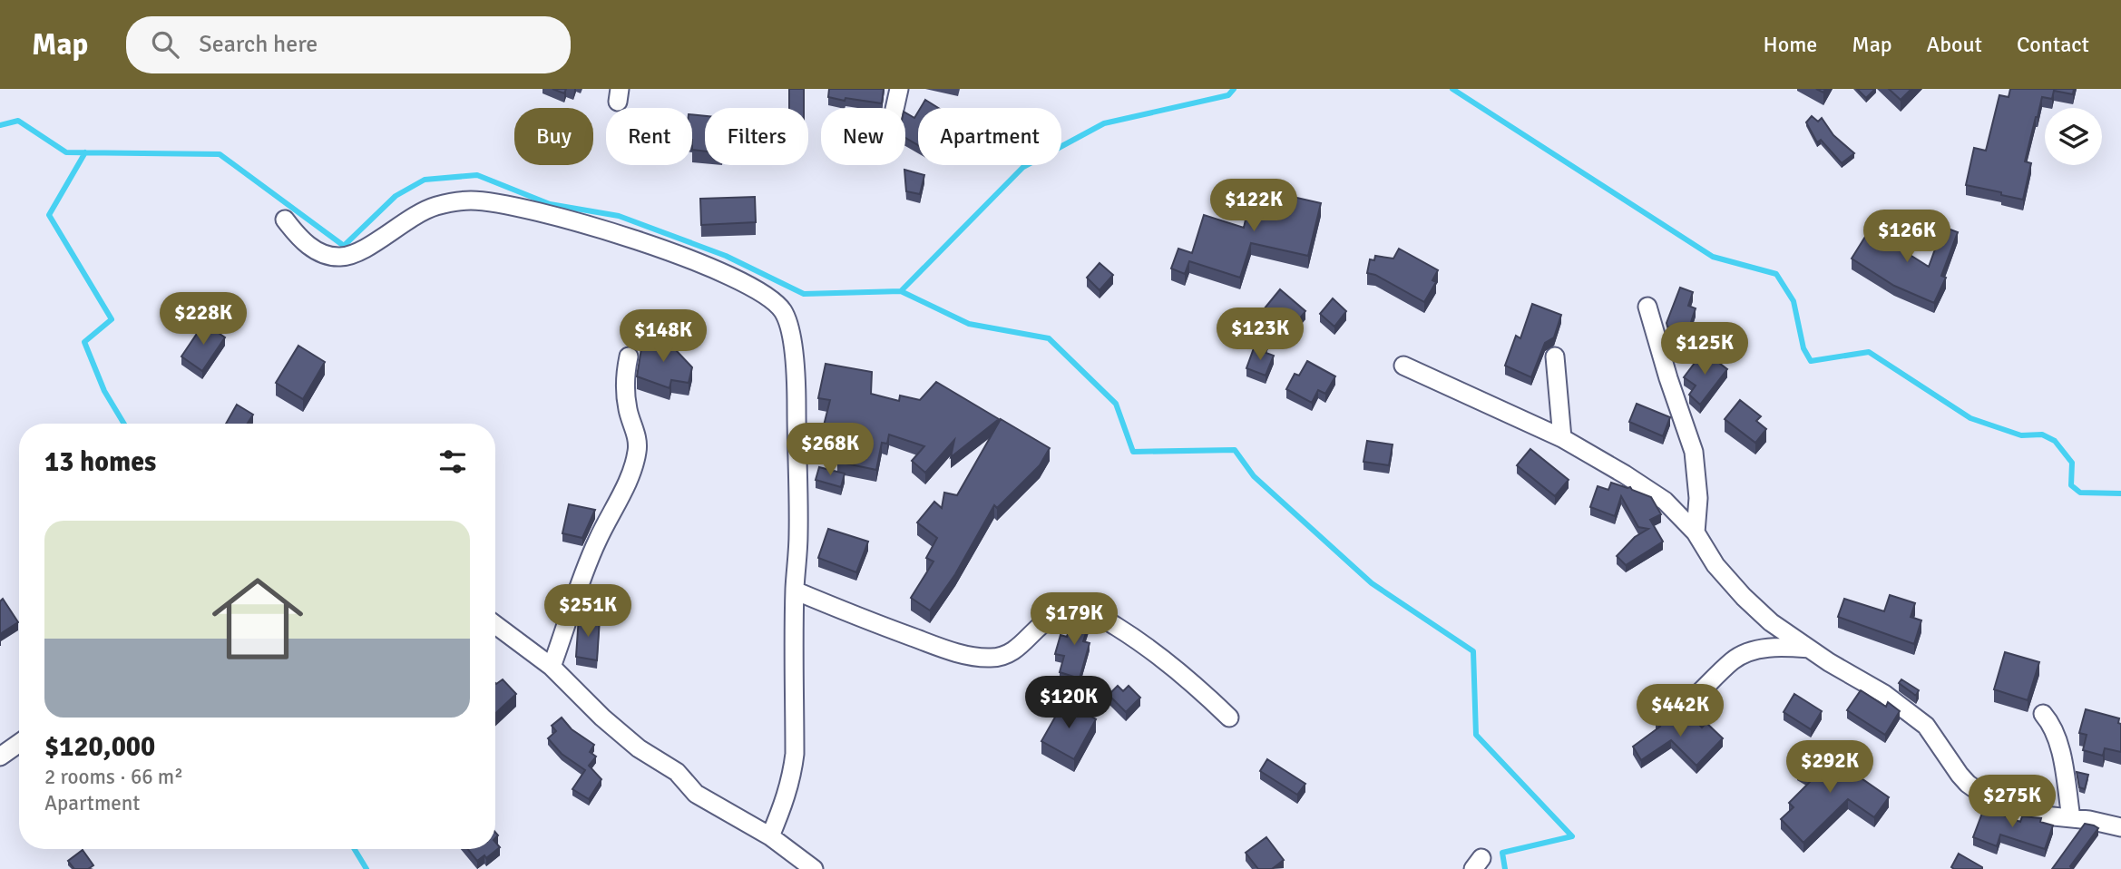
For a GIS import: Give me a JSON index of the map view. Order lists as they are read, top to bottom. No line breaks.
{"page":{"header":"Map","search":"Search here","nav":["Home","Map","About","Contact"],"chip":["Buy","Rent","Filters","New","Apartment"],"price":["$122K","$126K","$228K","$123K","$148K","$125K","$268K","$251K","$179K","$120K","$442K","$292K","$275K"],"heading":"13 homes","list":[{"name":"$120,000","note":"2 rooms · 66 m² · Apartment"}]}}
